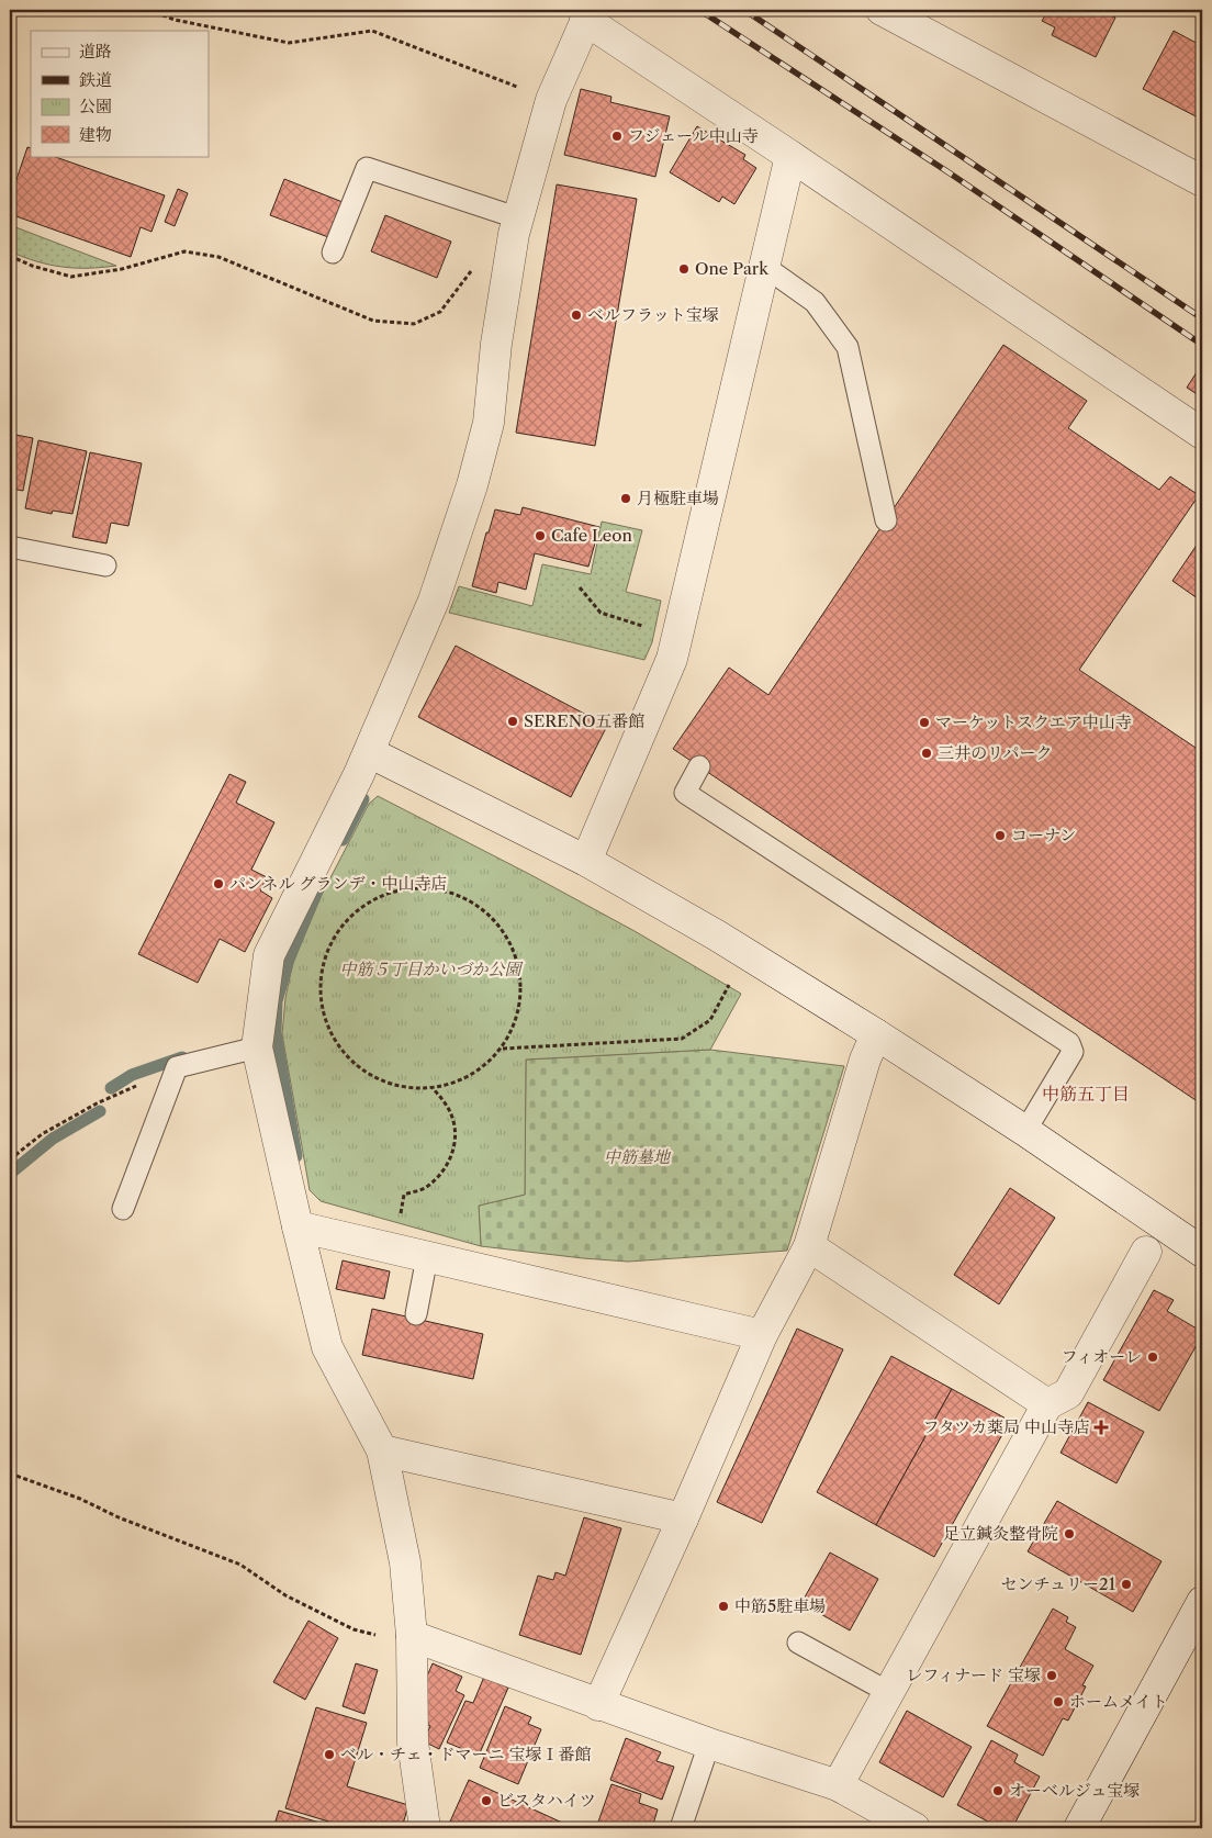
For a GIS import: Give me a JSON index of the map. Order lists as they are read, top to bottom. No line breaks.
{"districts":["中筋五丁目"],"parks":["中筋５丁目かいづか公園","中筋墓地"],"places":{"other":["フジェール中山寺","One Park","ベルフラット宝塚","月極駐車場","Cafe Leon","SERENO五番館","マーケットスクエア中山寺","三井のリパーク","コーナン","パンネル グランデ・中山寺店","フィオーレ","足立鍼灸整骨院","センチュリー21","中筋5駐車場","レフィナード 宝塚","ホームメイト","ベル・チェ・ドマーニ 宝塚Ⅰ番館","オーベルジュ宝塚","ビスタハイツ"],"health":["フタツカ薬局 中山寺店"]},"legend":["道路","鉄道","公園","建物"]}
